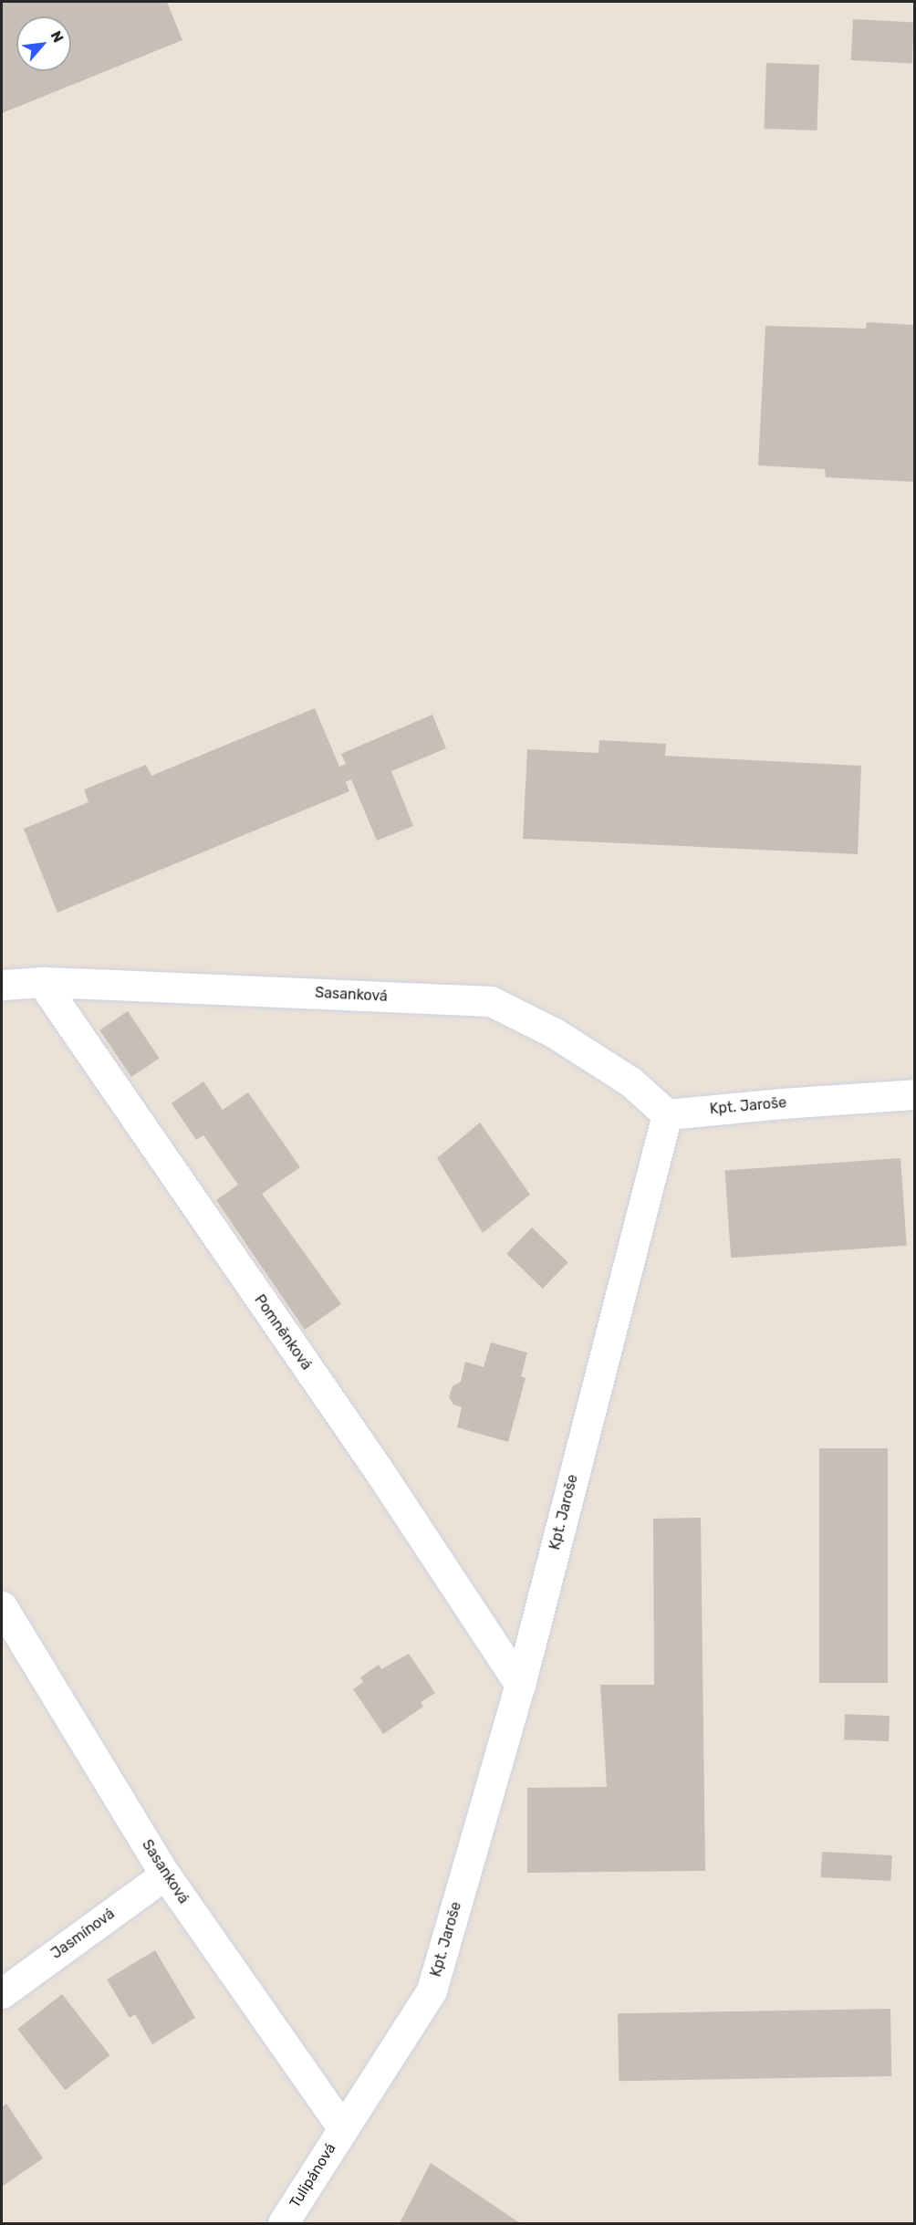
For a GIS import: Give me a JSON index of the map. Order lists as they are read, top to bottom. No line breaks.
{"streets":{"street":["Sasanková","Kpt. Jaroše","Pomněnková","Jasmínová","Tulipánová"]},"crossings":[["Sasanková","Kpt. Jaroše"],["Sasanková","Pomněnková"],["Sasanková","Jasmínová"],["Sasanková","Tulipánová"],["Kpt. Jaroše","Pomněnková"],["Kpt. Jaroše","Tulipánová"]],"north":"top right"}
